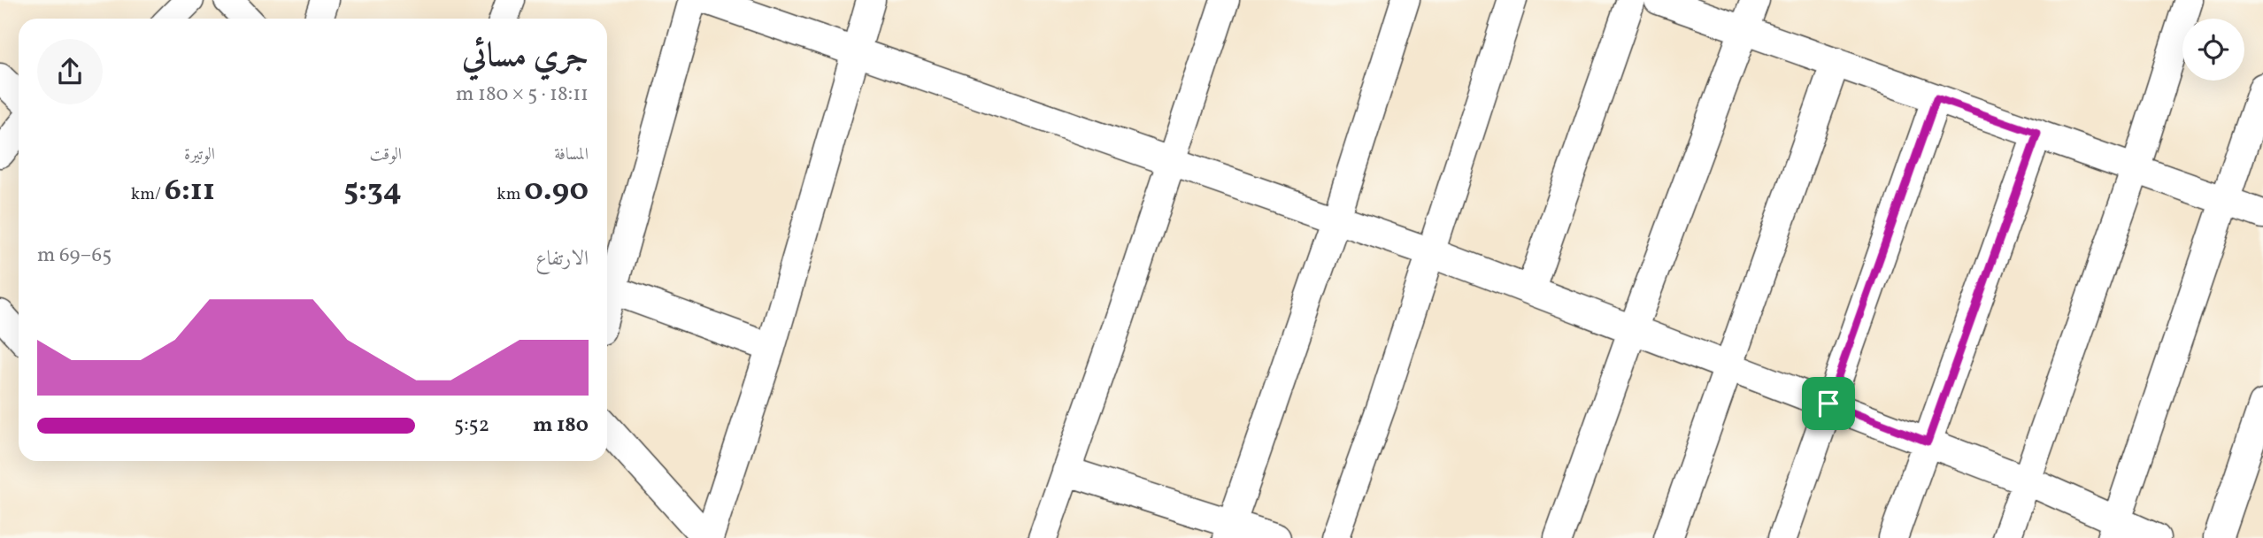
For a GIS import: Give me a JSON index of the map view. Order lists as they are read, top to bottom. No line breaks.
{"page":{"heading":["جري مسائي","18:11 · 5 × 180 m"],"stats":[["المسافة","0.90 km"],["الوقت","5:34"],["الوتيرة","6:11 /km"]],"chart":["الارتفاع","65–69 m"],"list":[{"name":"180 m","note":"5:52"}]}}
